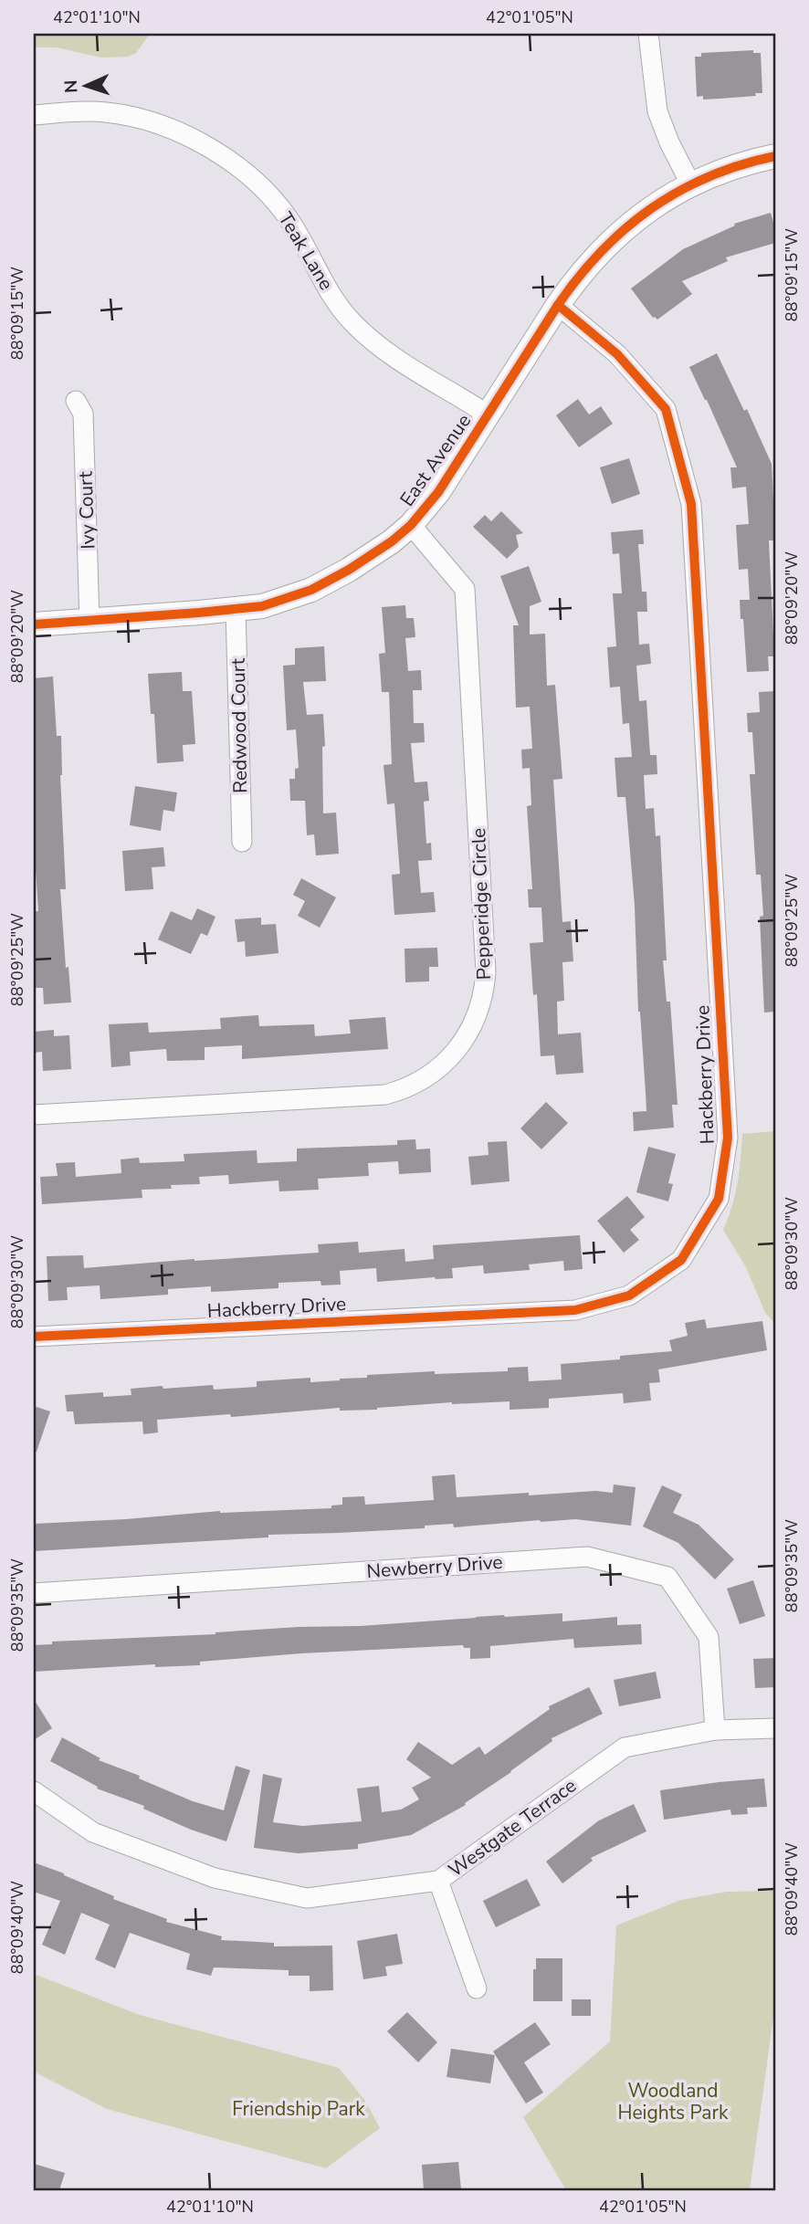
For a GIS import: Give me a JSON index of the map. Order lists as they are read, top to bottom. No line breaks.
{"streets":{"street":["Teak Lane","East Avenue","Ivy Court","Redwood Court","Pepperidge Circle","Hackberry Drive","Newberry Drive","Westgate Terrace"]},"crossings":[["Teak Lane","East Avenue"],["East Avenue","Ivy Court"],["East Avenue","Redwood Court"],["East Avenue","Pepperidge Circle"],["East Avenue","Hackberry Drive"],["Newberry Drive","Westgate Terrace"]],"parks":["Woodland Heights Park","Friendship Park"],"north":"left","coordinates":["42°01'10\"N","42°01'05\"N","88°09'15\"W","88°09'20\"W","88°09'25\"W","88°09'30\"W","88°09'35\"W","88°09'40\"W"]}
